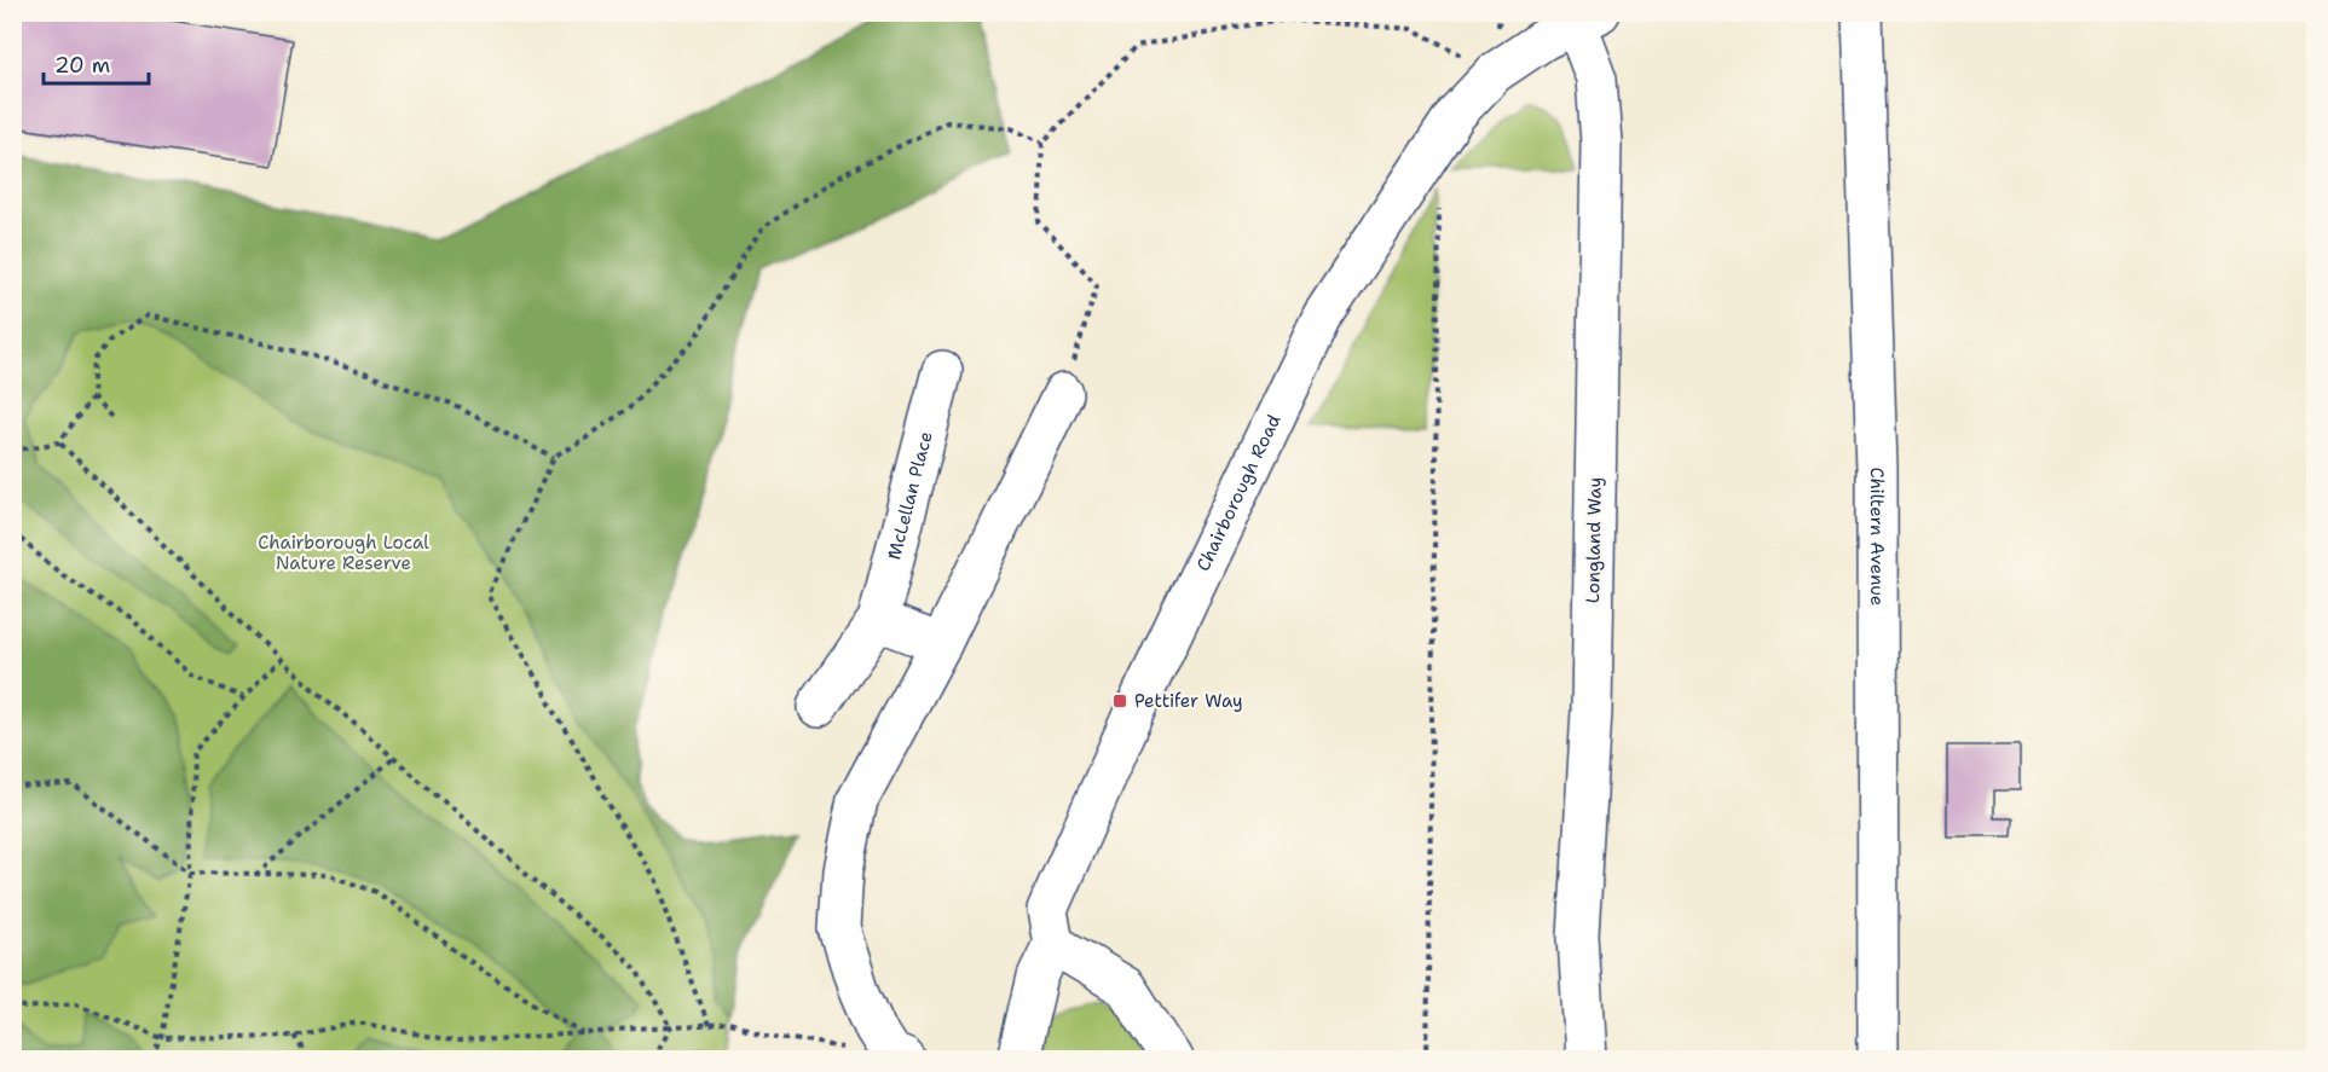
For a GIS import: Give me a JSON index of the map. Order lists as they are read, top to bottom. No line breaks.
{"streets":{"street":["Chairborough Road","McLellan Place","Chiltern Avenue","Longland Way"]},"crossings":[["Chairborough Road","Longland Way"]],"parks":["Chairborough Local Nature Reserve"],"places":{"transit":["Pettifer Way"]},"scale_bar":"20 m"}
